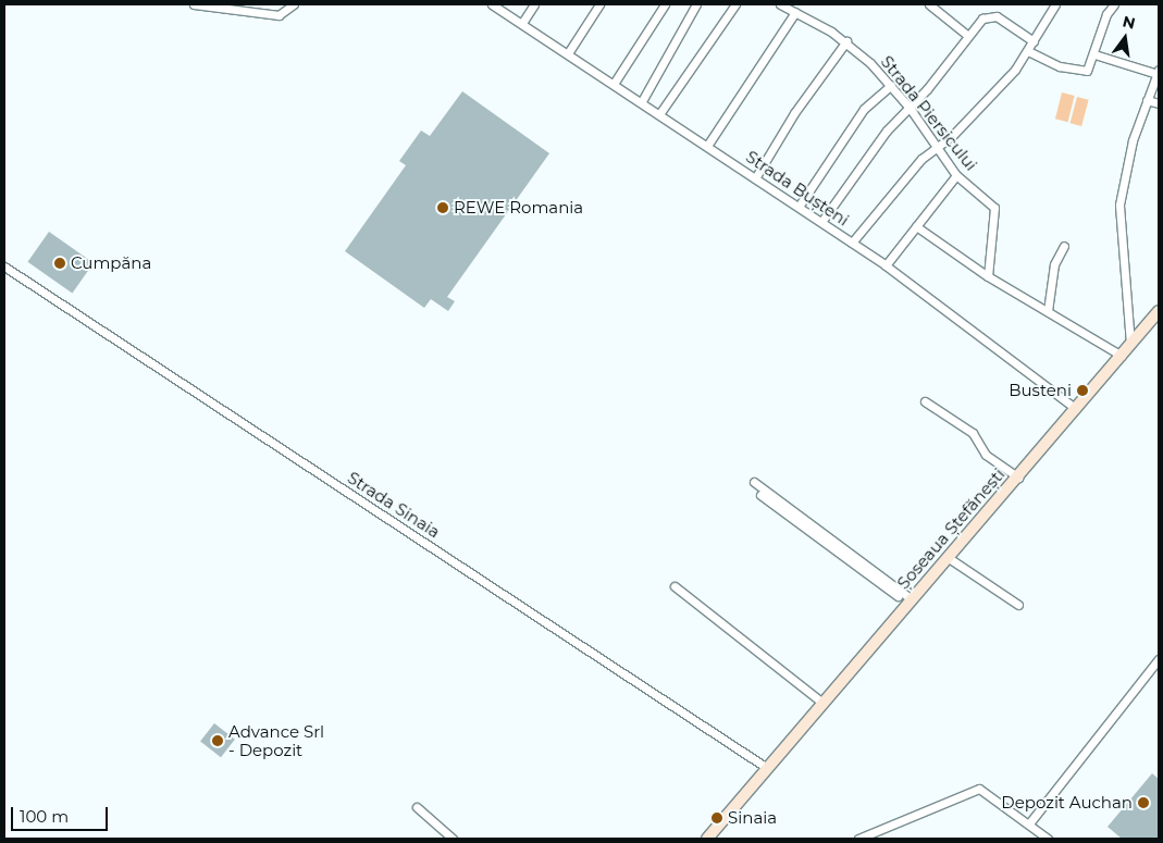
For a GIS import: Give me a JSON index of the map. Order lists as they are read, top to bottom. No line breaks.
{"streets":{"main road":["Șoseaua Ștefănești"],"street":["Strada Piersicului","Strada Bușteni","Strada Sinaia"]},"crossings":[["Strada Bușteni","Șoseaua Ștefănești"],["Strada Sinaia","Șoseaua Ștefănești"]],"places":["REWE Romania","Cumpăna","Busteni","Advance Srl - Depozit","Depozit Auchan","Sinaia"],"scale_bar":"100 m","north":"top"}
